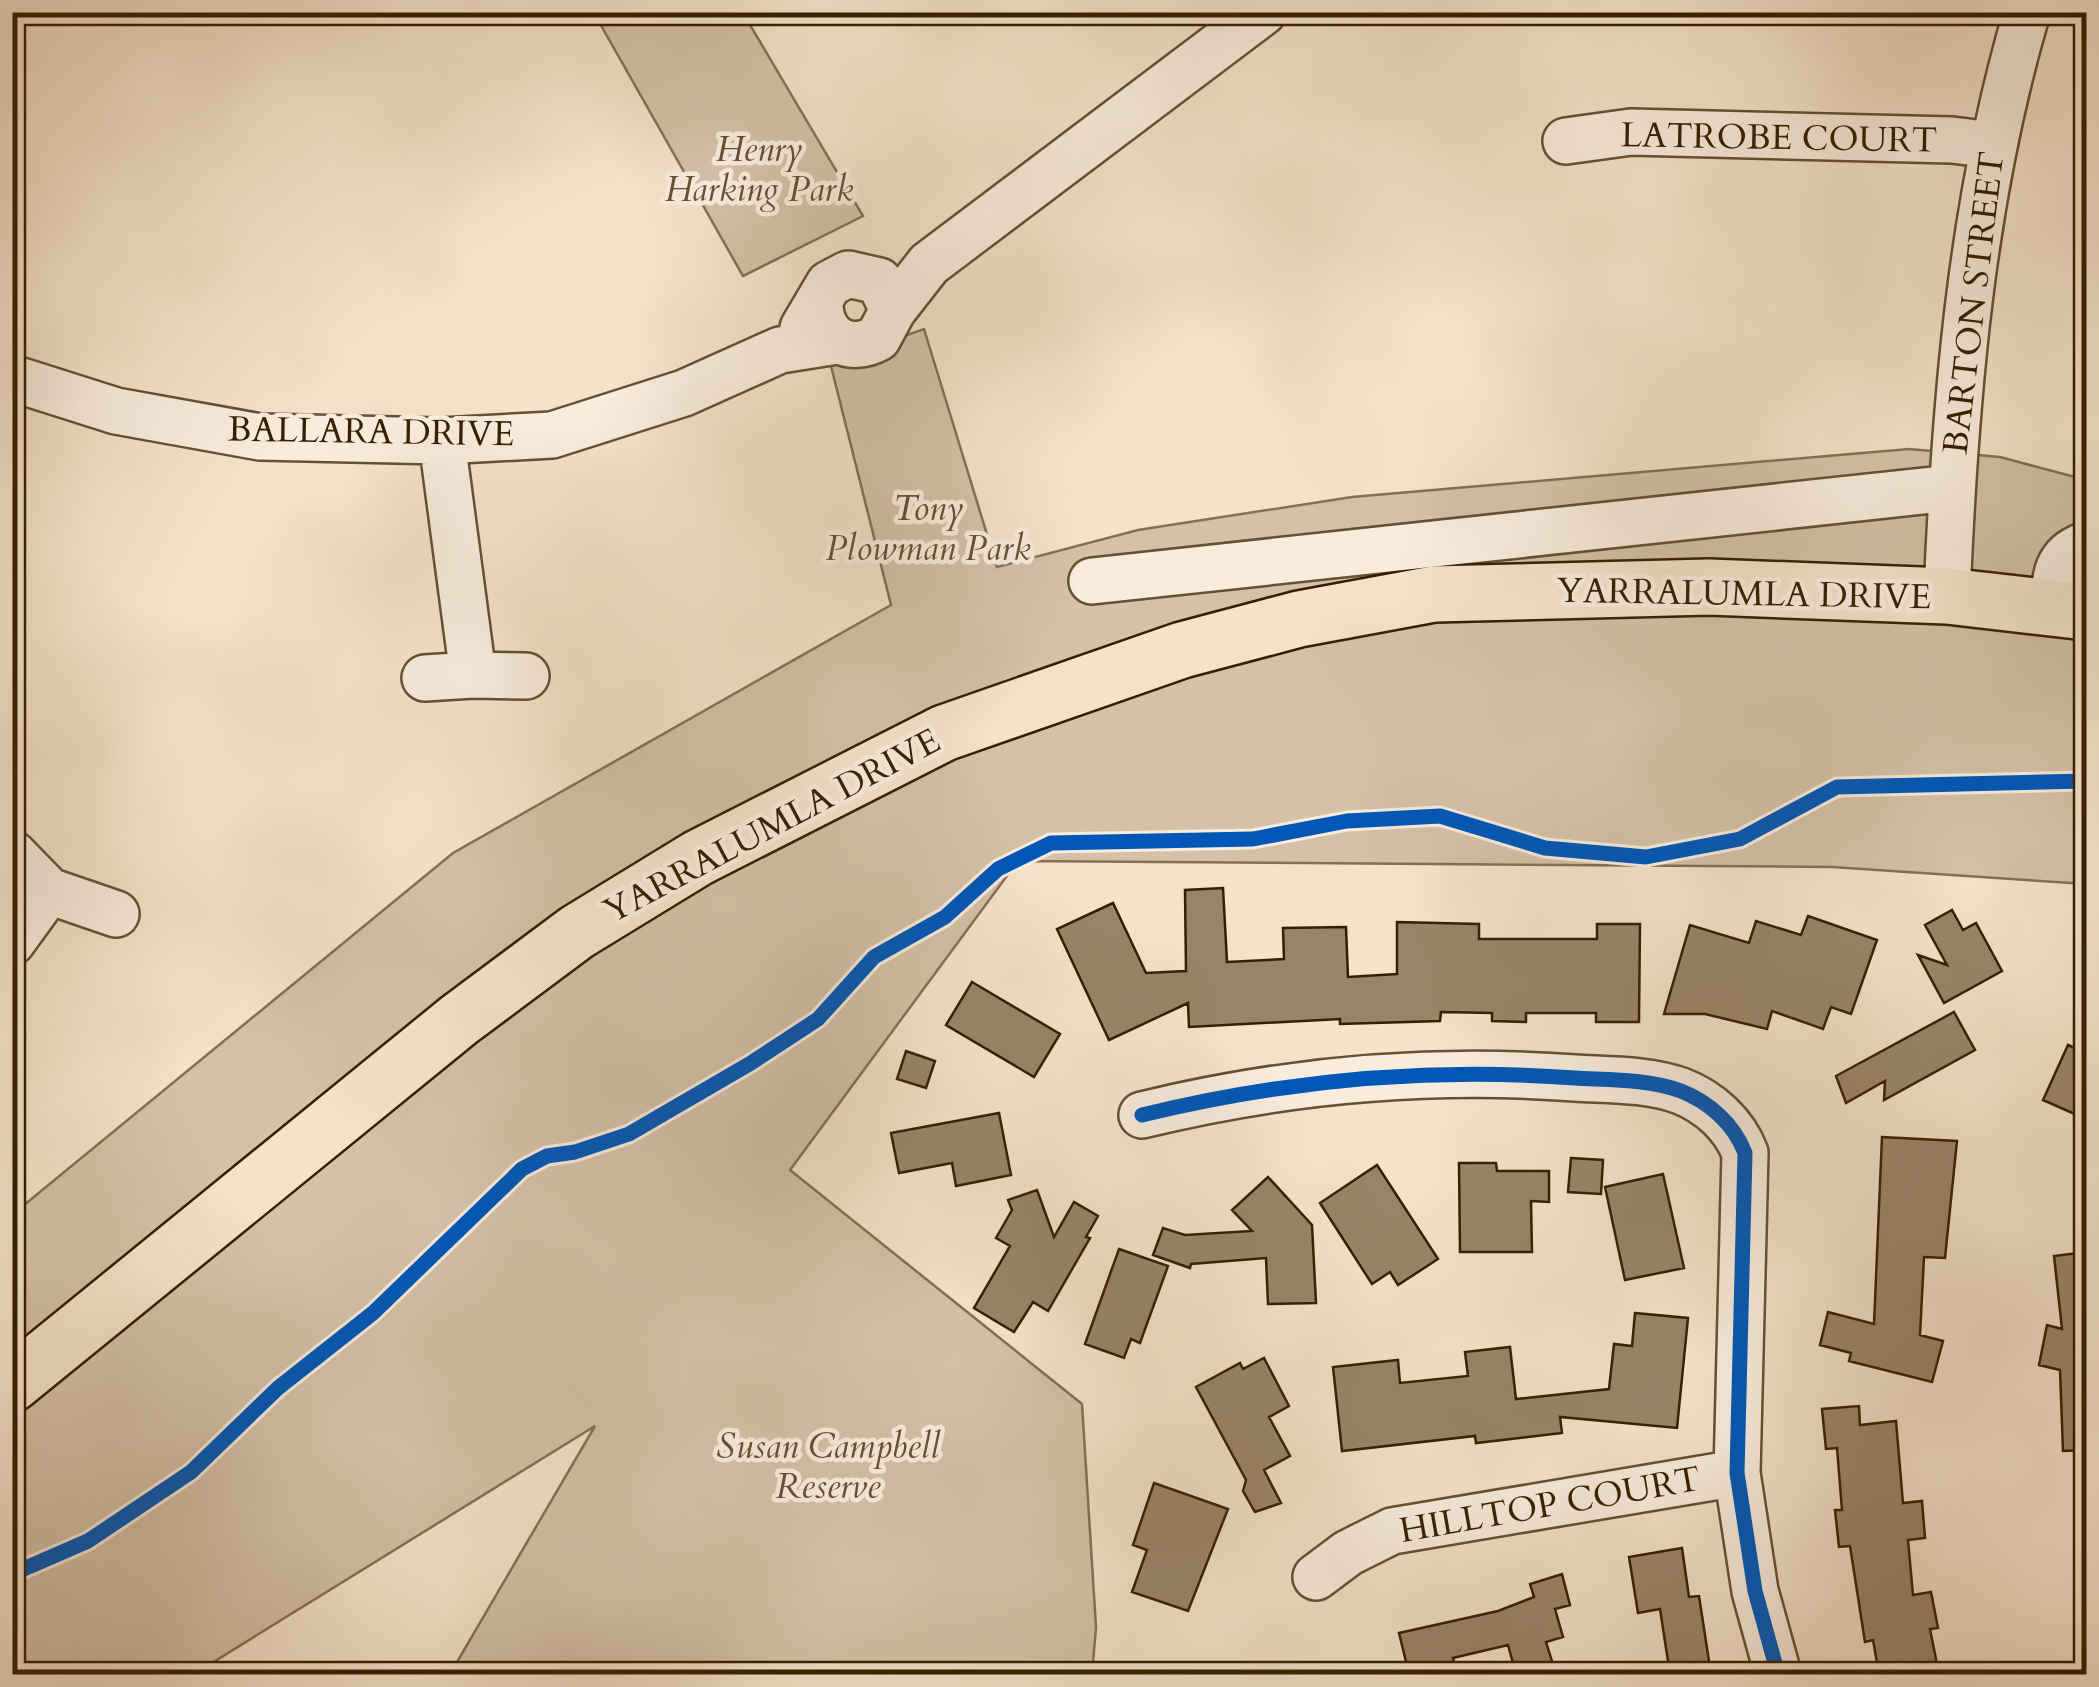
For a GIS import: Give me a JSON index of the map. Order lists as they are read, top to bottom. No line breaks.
{"streets":{"main road":["YARRALUMLA DRIVE"],"street":["LATROBE COURT","BARTON STREET","BALLARA DRIVE","HILLTOP COURT"]},"crossings":[["LATROBE COURT","BARTON STREET"],["BARTON STREET","YARRALUMLA DRIVE"]],"parks":["Henry Harking Park","Tony Plowman Park","Susan Campbell Reserve"]}
